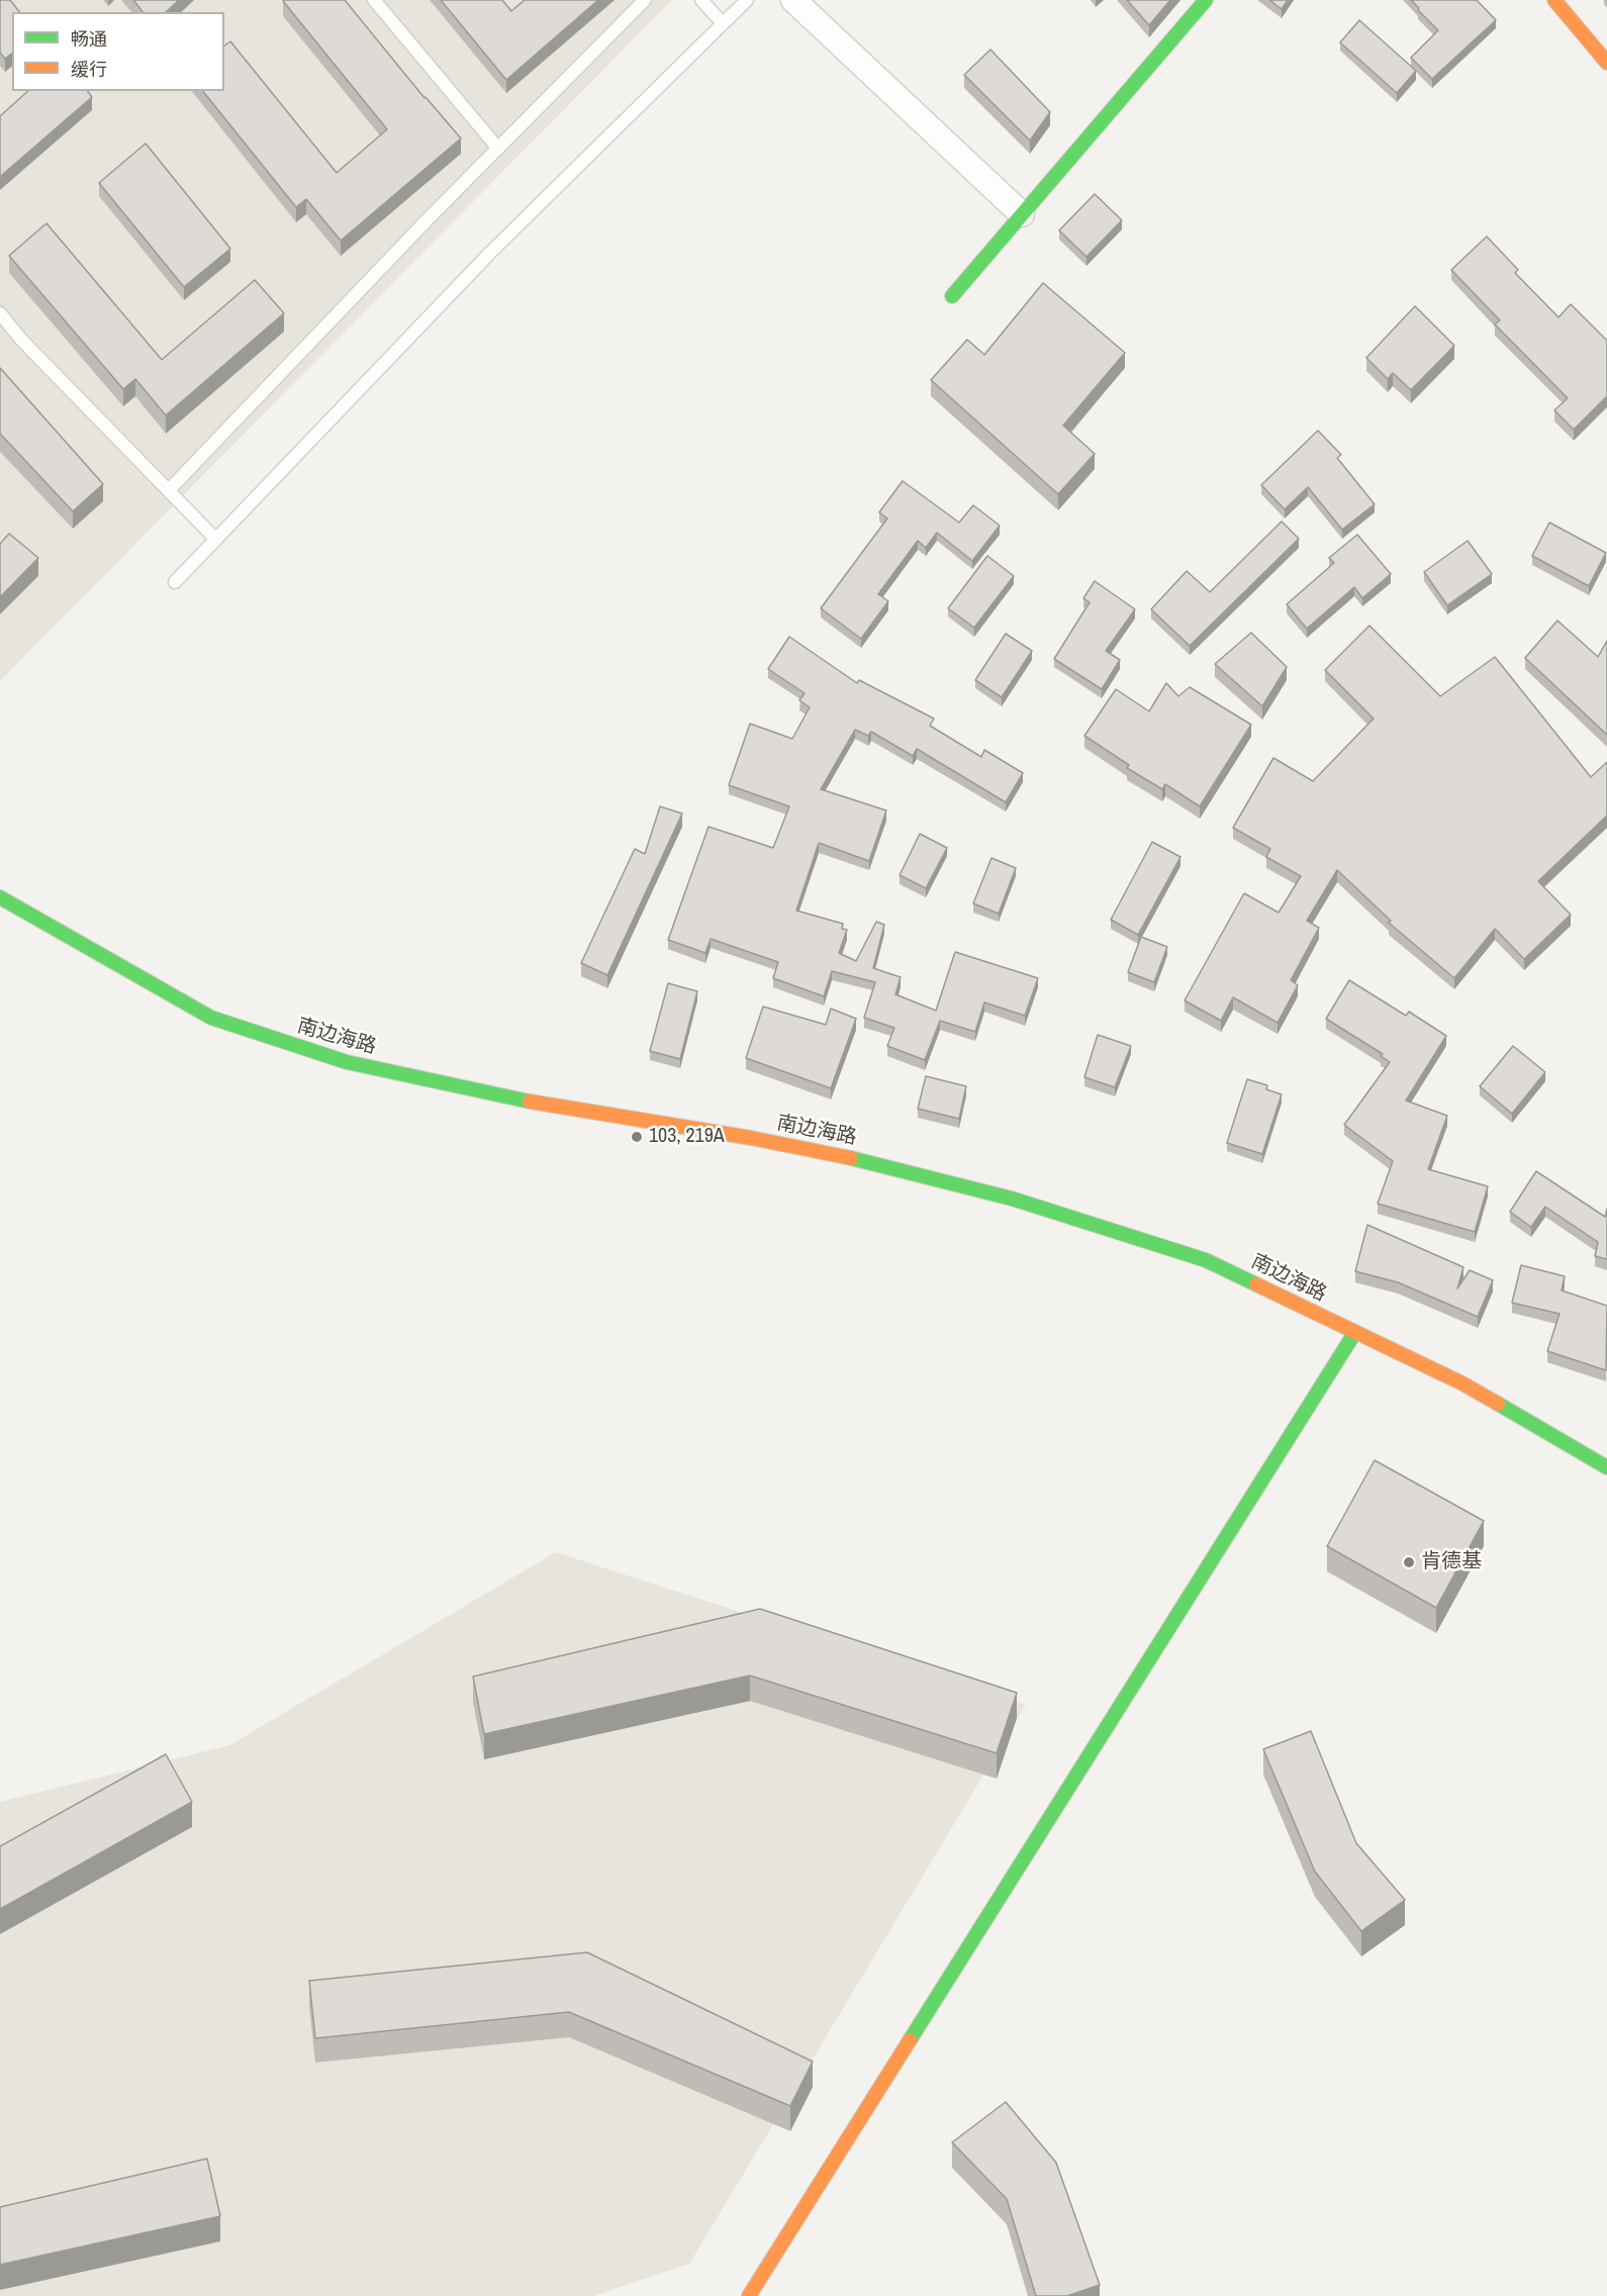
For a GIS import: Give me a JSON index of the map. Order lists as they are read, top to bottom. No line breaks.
{"streets":{"main road":["南边海路"]},"places":["103, 219A","肯德基"],"legend":["畅通","缓行"]}
